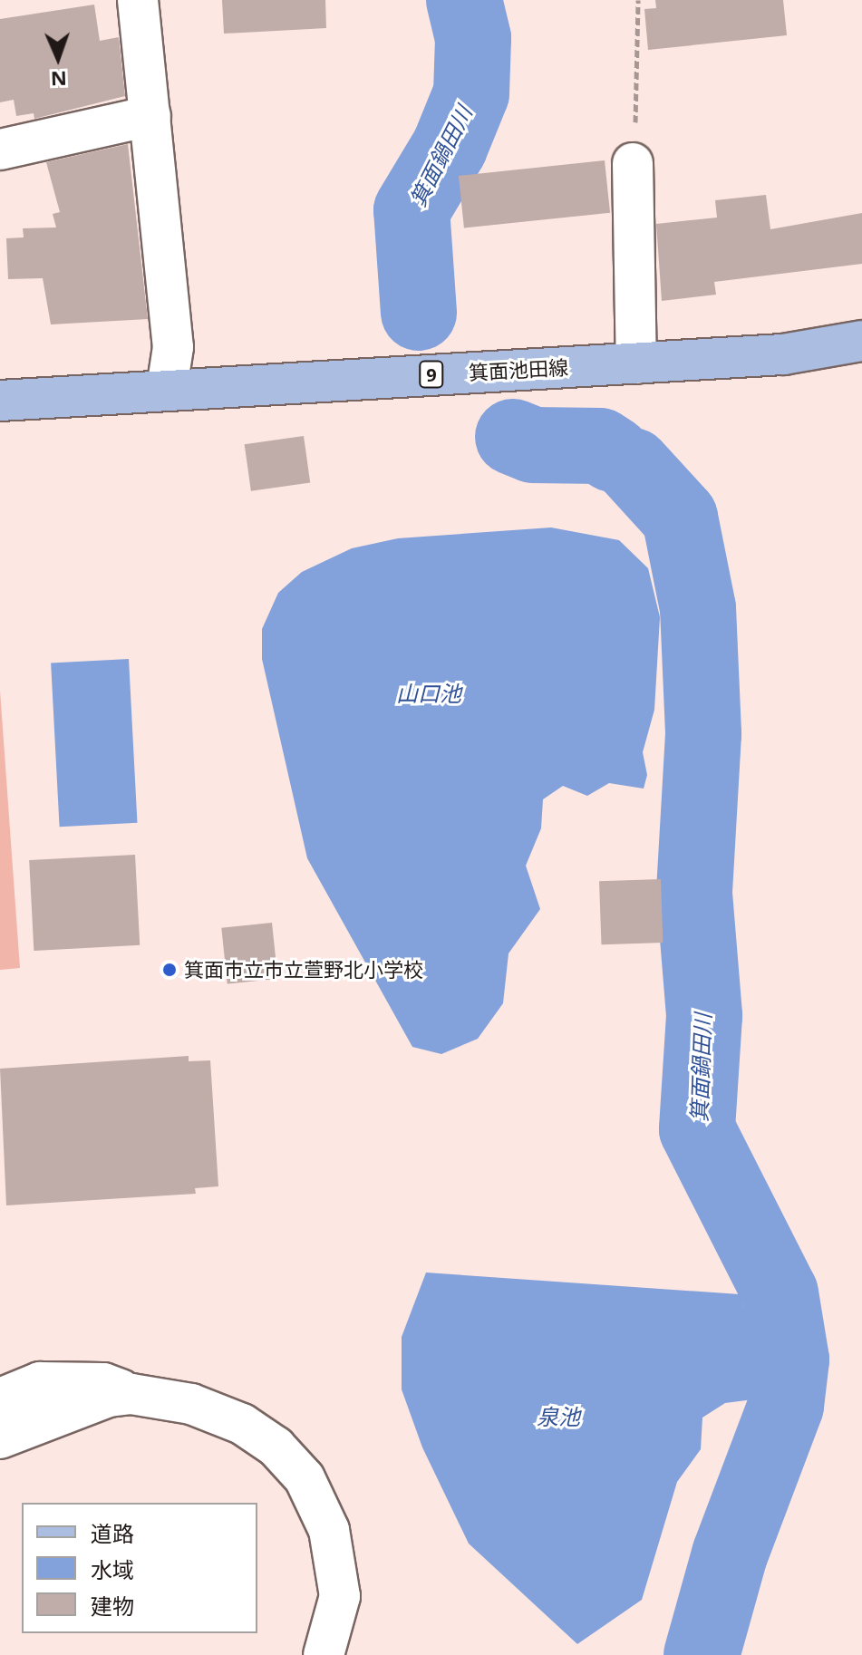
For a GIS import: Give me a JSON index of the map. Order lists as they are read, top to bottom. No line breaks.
{"streets":{"main road":["箕面池田線","9"]},"water":["箕面鍋田川","山口池","泉池"],"places":["箕面市立市立萱野北小学校"],"legend":["道路","水域","建物"],"north":"bottom"}
